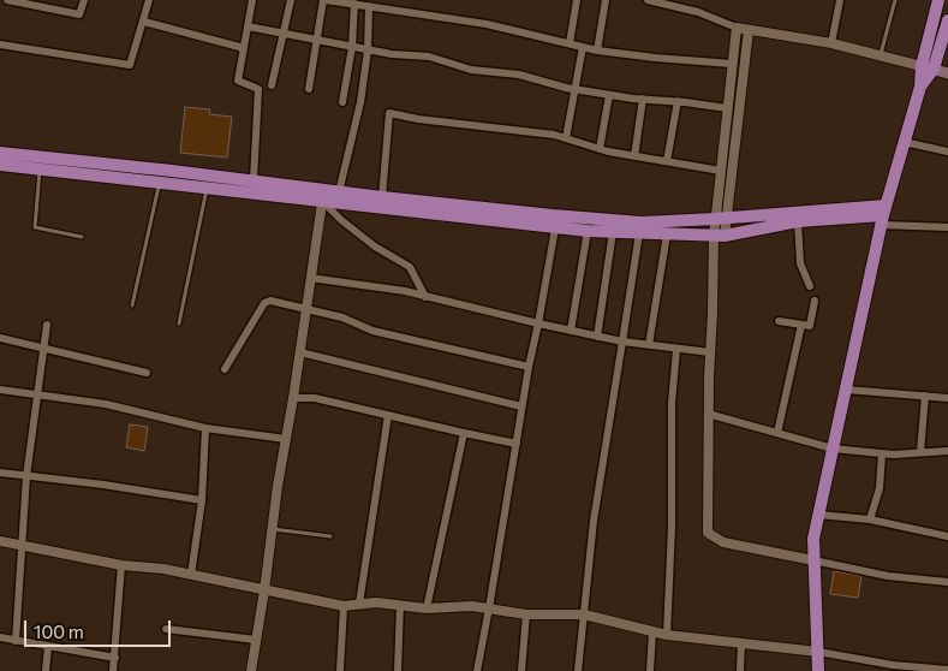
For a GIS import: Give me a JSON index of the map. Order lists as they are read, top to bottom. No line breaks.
{"scale_bar":"100 m"}
